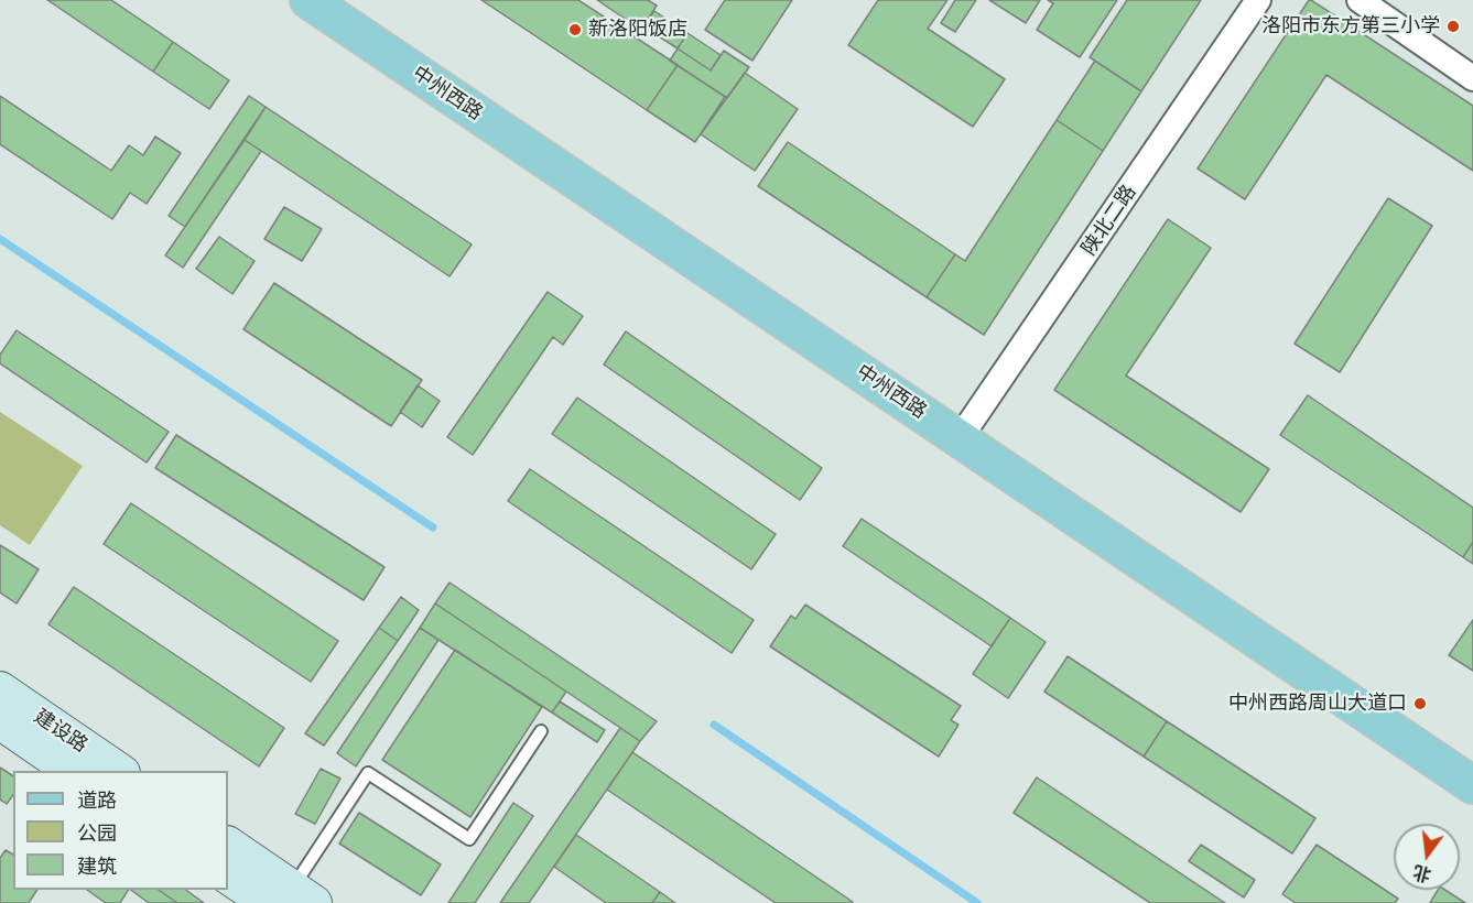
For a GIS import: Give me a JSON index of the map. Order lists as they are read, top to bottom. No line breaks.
{"streets":{"main road":["中州西路"],"street":["陕北二路","建设路"]},"crossings":[["中州西路","陕北二路"]],"places":["洛阳市东方第三小学","新洛阳饭店","中州西路周山大道口"],"legend":["道路","公园","建筑"],"north":"bottom"}
